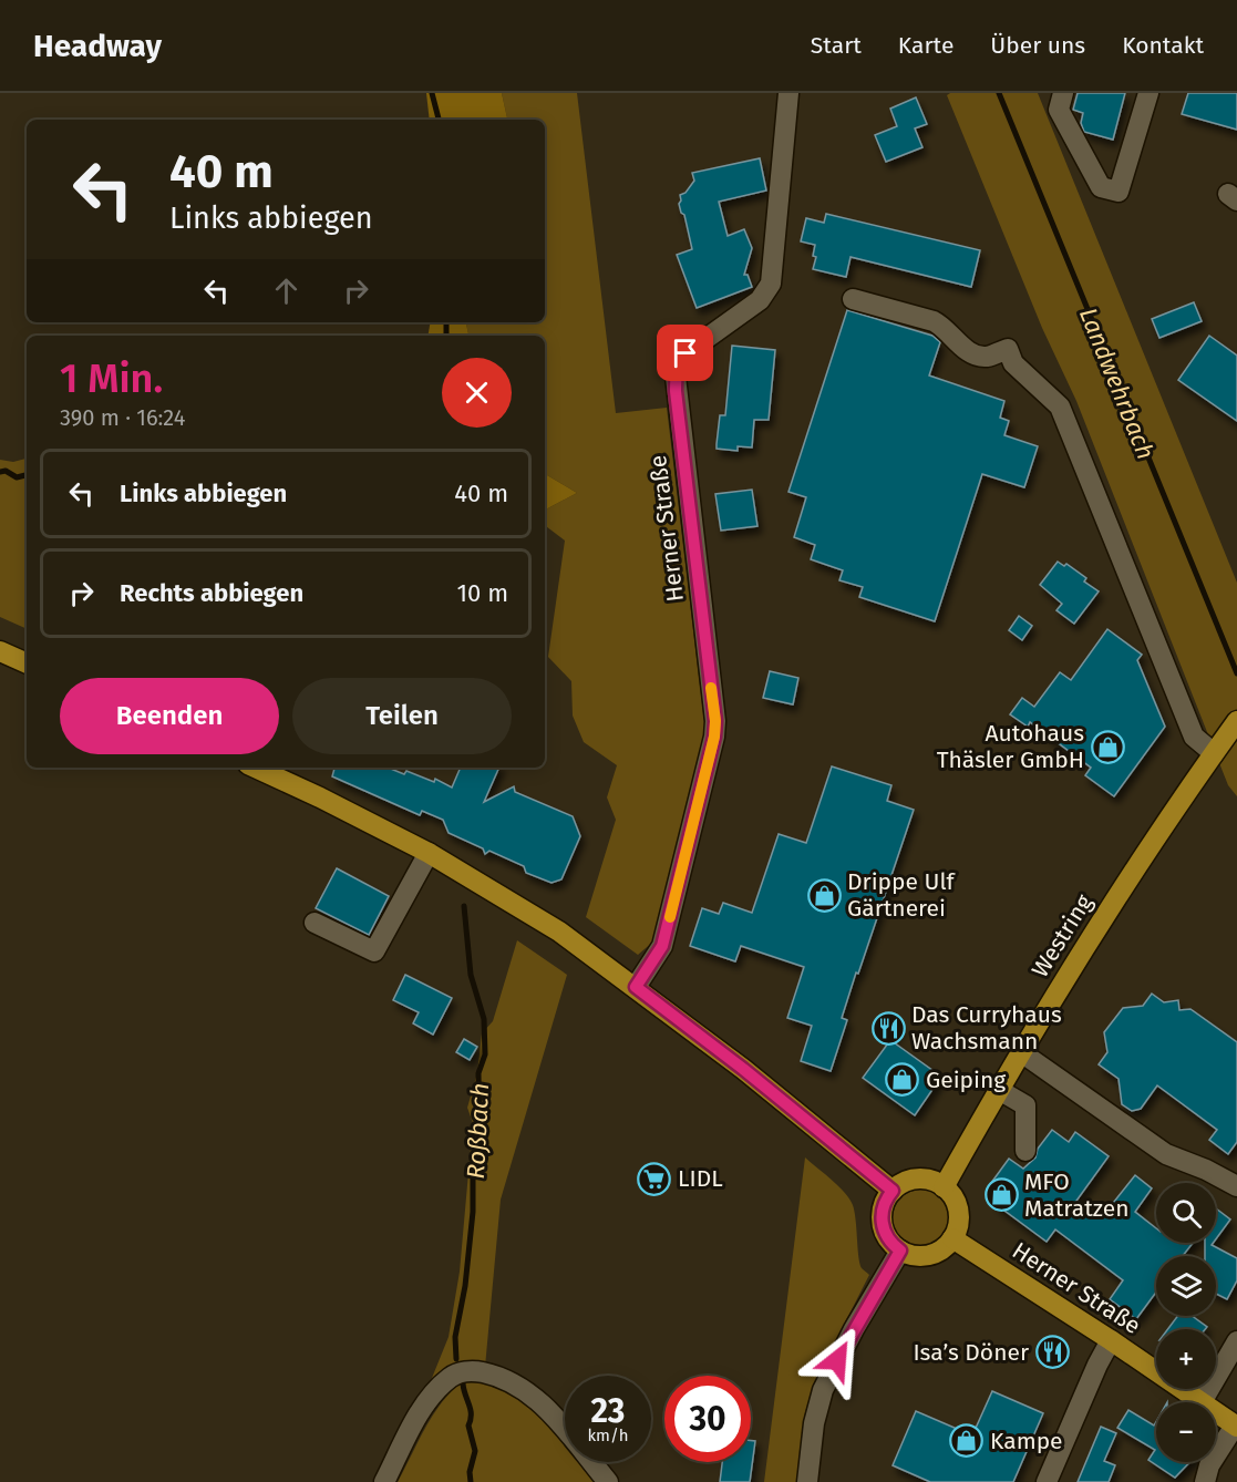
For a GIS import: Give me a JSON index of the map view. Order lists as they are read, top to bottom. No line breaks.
{"streets":{"main road":["Herner Straße","Westring"]},"crossings":[["Herner Straße","Westring"]],"water":["Landwehrbach","Roßbach"],"places":{"shop":["Autohaus Thäsler GmbH","Drippe Ulf Gärtnerei","Geiping","MFO Matratzen","Kampe"],"restaurant":["Das Curryhaus Wachsmann","Isa’s Döner"],"supermarket":["LIDL"]},"page":{"header":"Headway","nav":["Start","Karte","Über uns","Kontakt"],"turn":["40 m","Links abbiegen"],"heading":["1 Min.","390 m · 16:24"],"list":[{"name":"Links abbiegen","value":"40 m"},{"name":"Rechts abbiegen","value":"10 m"}],"buttons":["Beenden","Teilen"],"map_buttons":["+","−"],"speed":"23 km/h","limit":"30"}}
